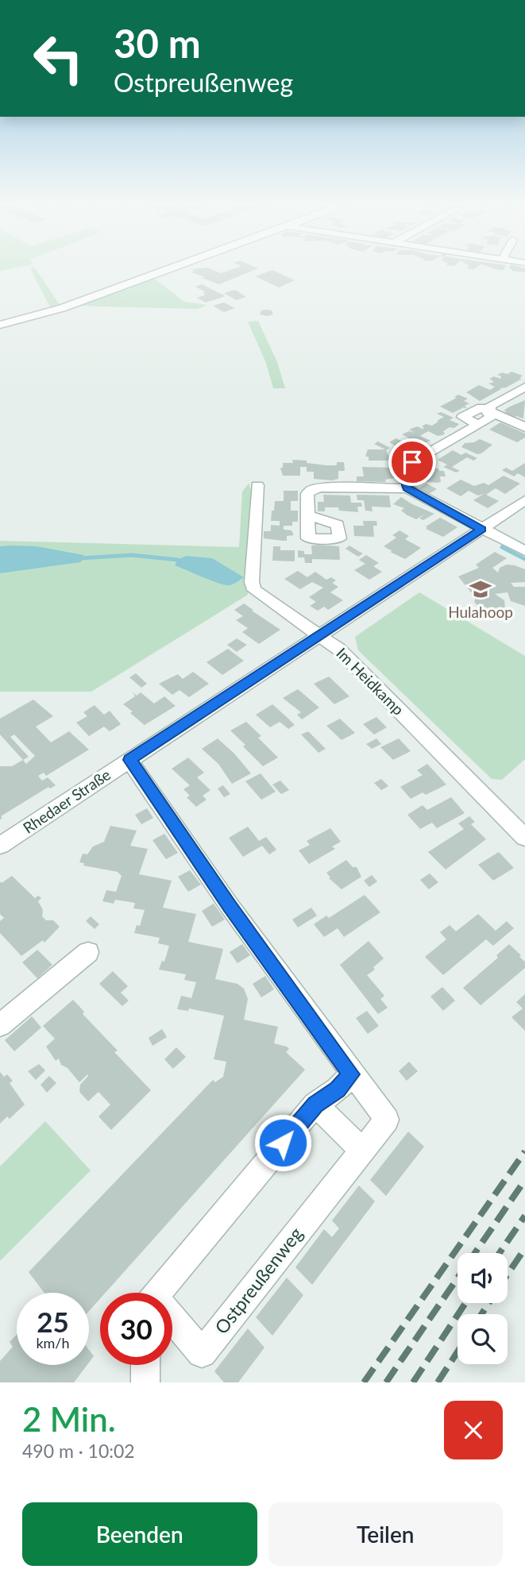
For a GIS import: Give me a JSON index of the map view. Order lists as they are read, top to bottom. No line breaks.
{"streets":{"street":["Im Heidkamp","Rhedaer Straße","Ostpreußenweg"]},"crossings":[["Im Heidkamp","Rhedaer Straße"],["Rhedaer Straße","Ostpreußenweg"]],"places":{"school or university":["Hulahoop"]},"page":{"turn":["30 m","Ostpreußenweg"],"speed":"25 km/h","limit":"30","heading":["2 Min.","490 m · 10:02"],"buttons":["Beenden","Teilen"]}}
